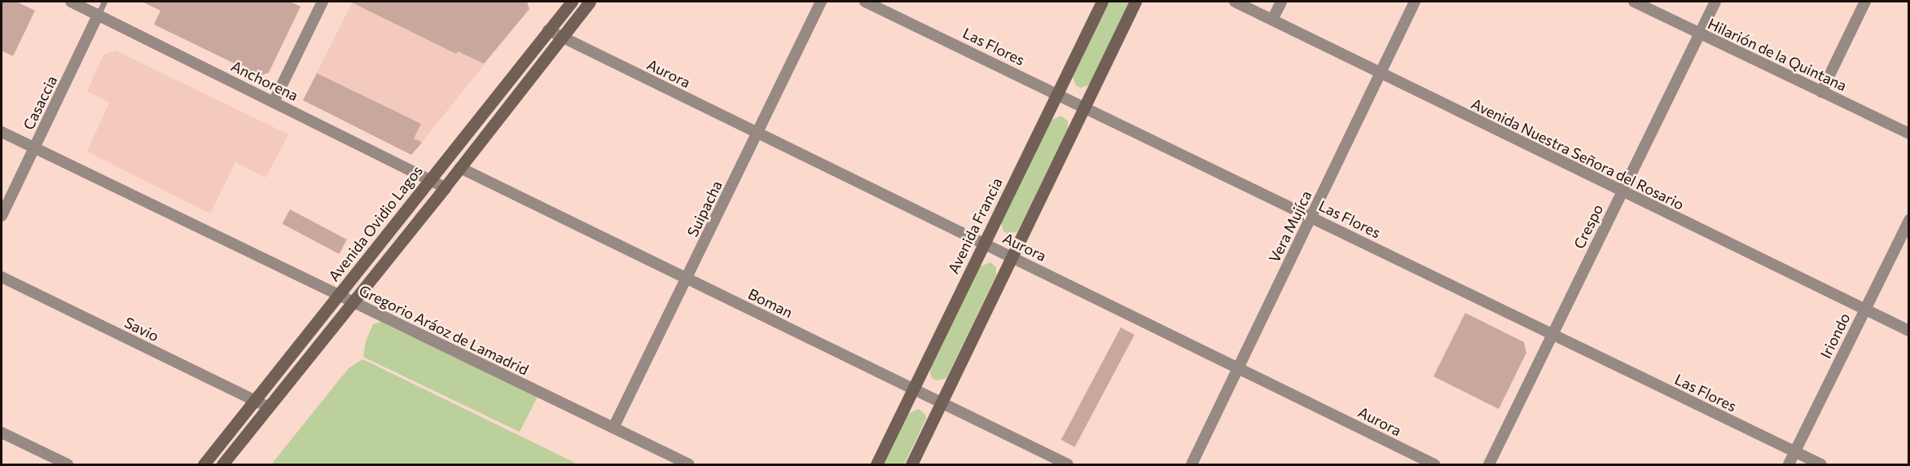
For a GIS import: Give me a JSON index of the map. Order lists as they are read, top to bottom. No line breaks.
{"streets":{"main road":["Avenida Ovidio Lagos","Avenida Francia"],"street":["Las Flores","Hilarión de la Quintana","Aurora","Anchorena","Casaccia","Avenida Nuestra Señora del Rosario","Suipacha","Vera Mujíca","Crespo","Boman","Savio","Gregorio Aráoz de Lamadrid","Iriondo"]},"crossings":[["Las Flores","Avenida Francia"],["Las Flores","Vera Mujíca"],["Las Flores","Crespo"],["Las Flores","Iriondo"],["Hilarión de la Quintana","Crespo"],["Aurora","Suipacha"],["Aurora","Avenida Ovidio Lagos"],["Aurora","Avenida Francia"],["Aurora","Vera Mujíca"],["Anchorena","Casaccia"],["Anchorena","Avenida Ovidio Lagos"],["Casaccia","Gregorio Aráoz de Lamadrid"],["Avenida Nuestra Señora del Rosario","Vera Mujíca"],["Avenida Nuestra Señora del Rosario","Crespo"],["Avenida Nuestra Señora del Rosario","Iriondo"],["Suipacha","Boman"],["Suipacha","Gregorio Aráoz de Lamadrid"],["Avenida Ovidio Lagos","Savio"],["Avenida Ovidio Lagos","Gregorio Aráoz de Lamadrid"],["Avenida Francia","Boman"]]}
